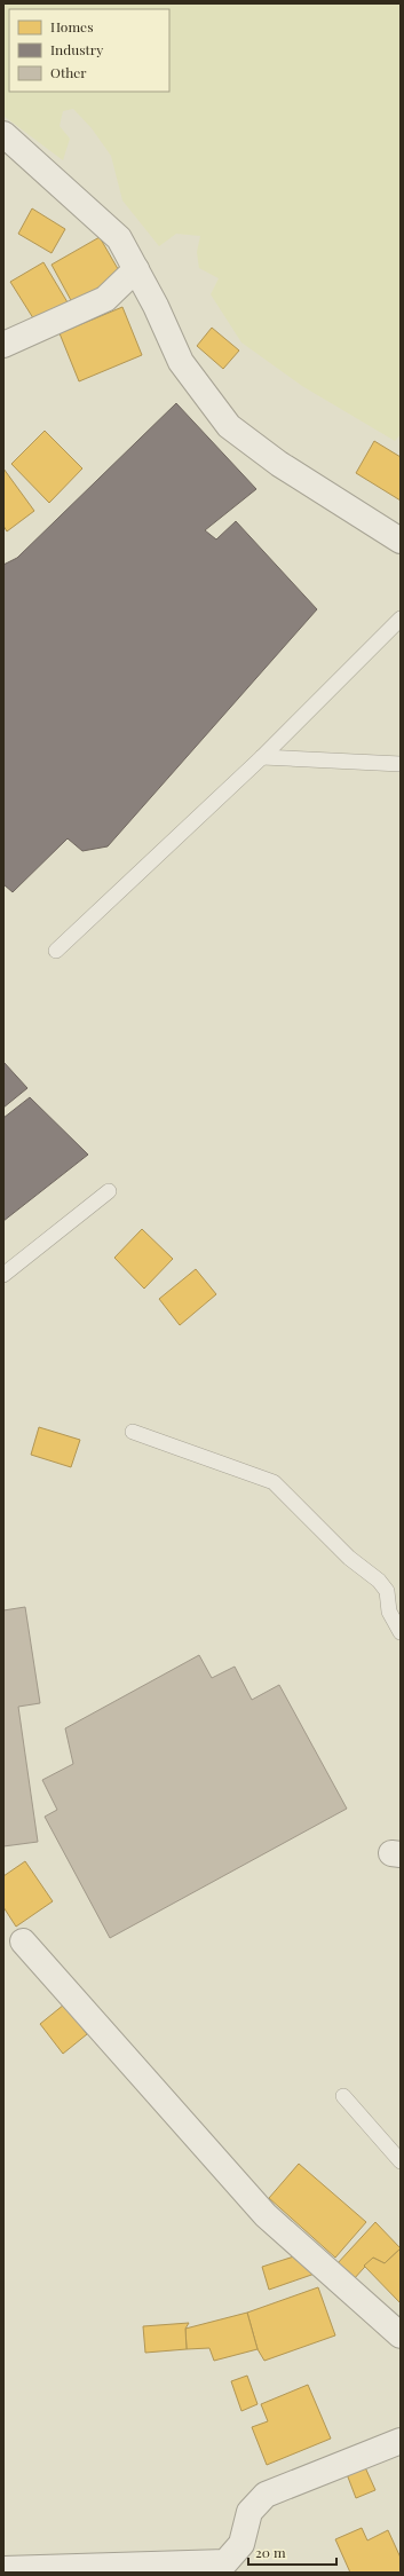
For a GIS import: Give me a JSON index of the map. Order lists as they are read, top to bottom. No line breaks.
{"legend":["Homes","Industry","Other"],"scale_bar":"20 m"}
